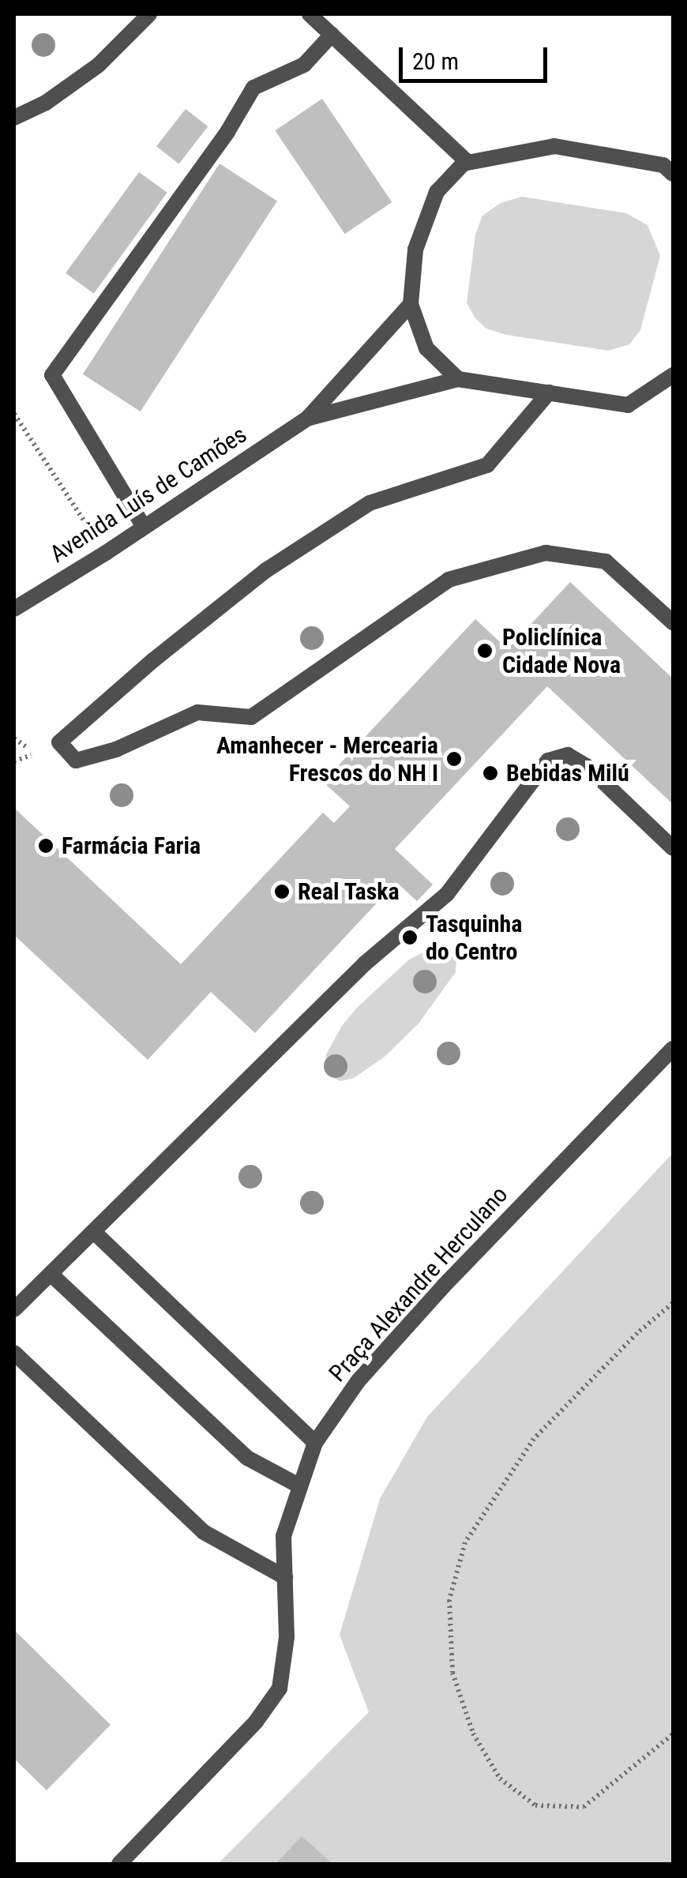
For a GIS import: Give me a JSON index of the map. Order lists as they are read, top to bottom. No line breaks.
{"streets":{"street":["Avenida Luís de Camões","Praça Alexandre Herculano"]},"places":["Policlínica Cidade Nova","Amanhecer - Mercearia Frescos do NH I","Bebidas Milú","Farmácia Faria","Real Taska","Tasquinha do Centro"],"scale_bar":"20 m"}
